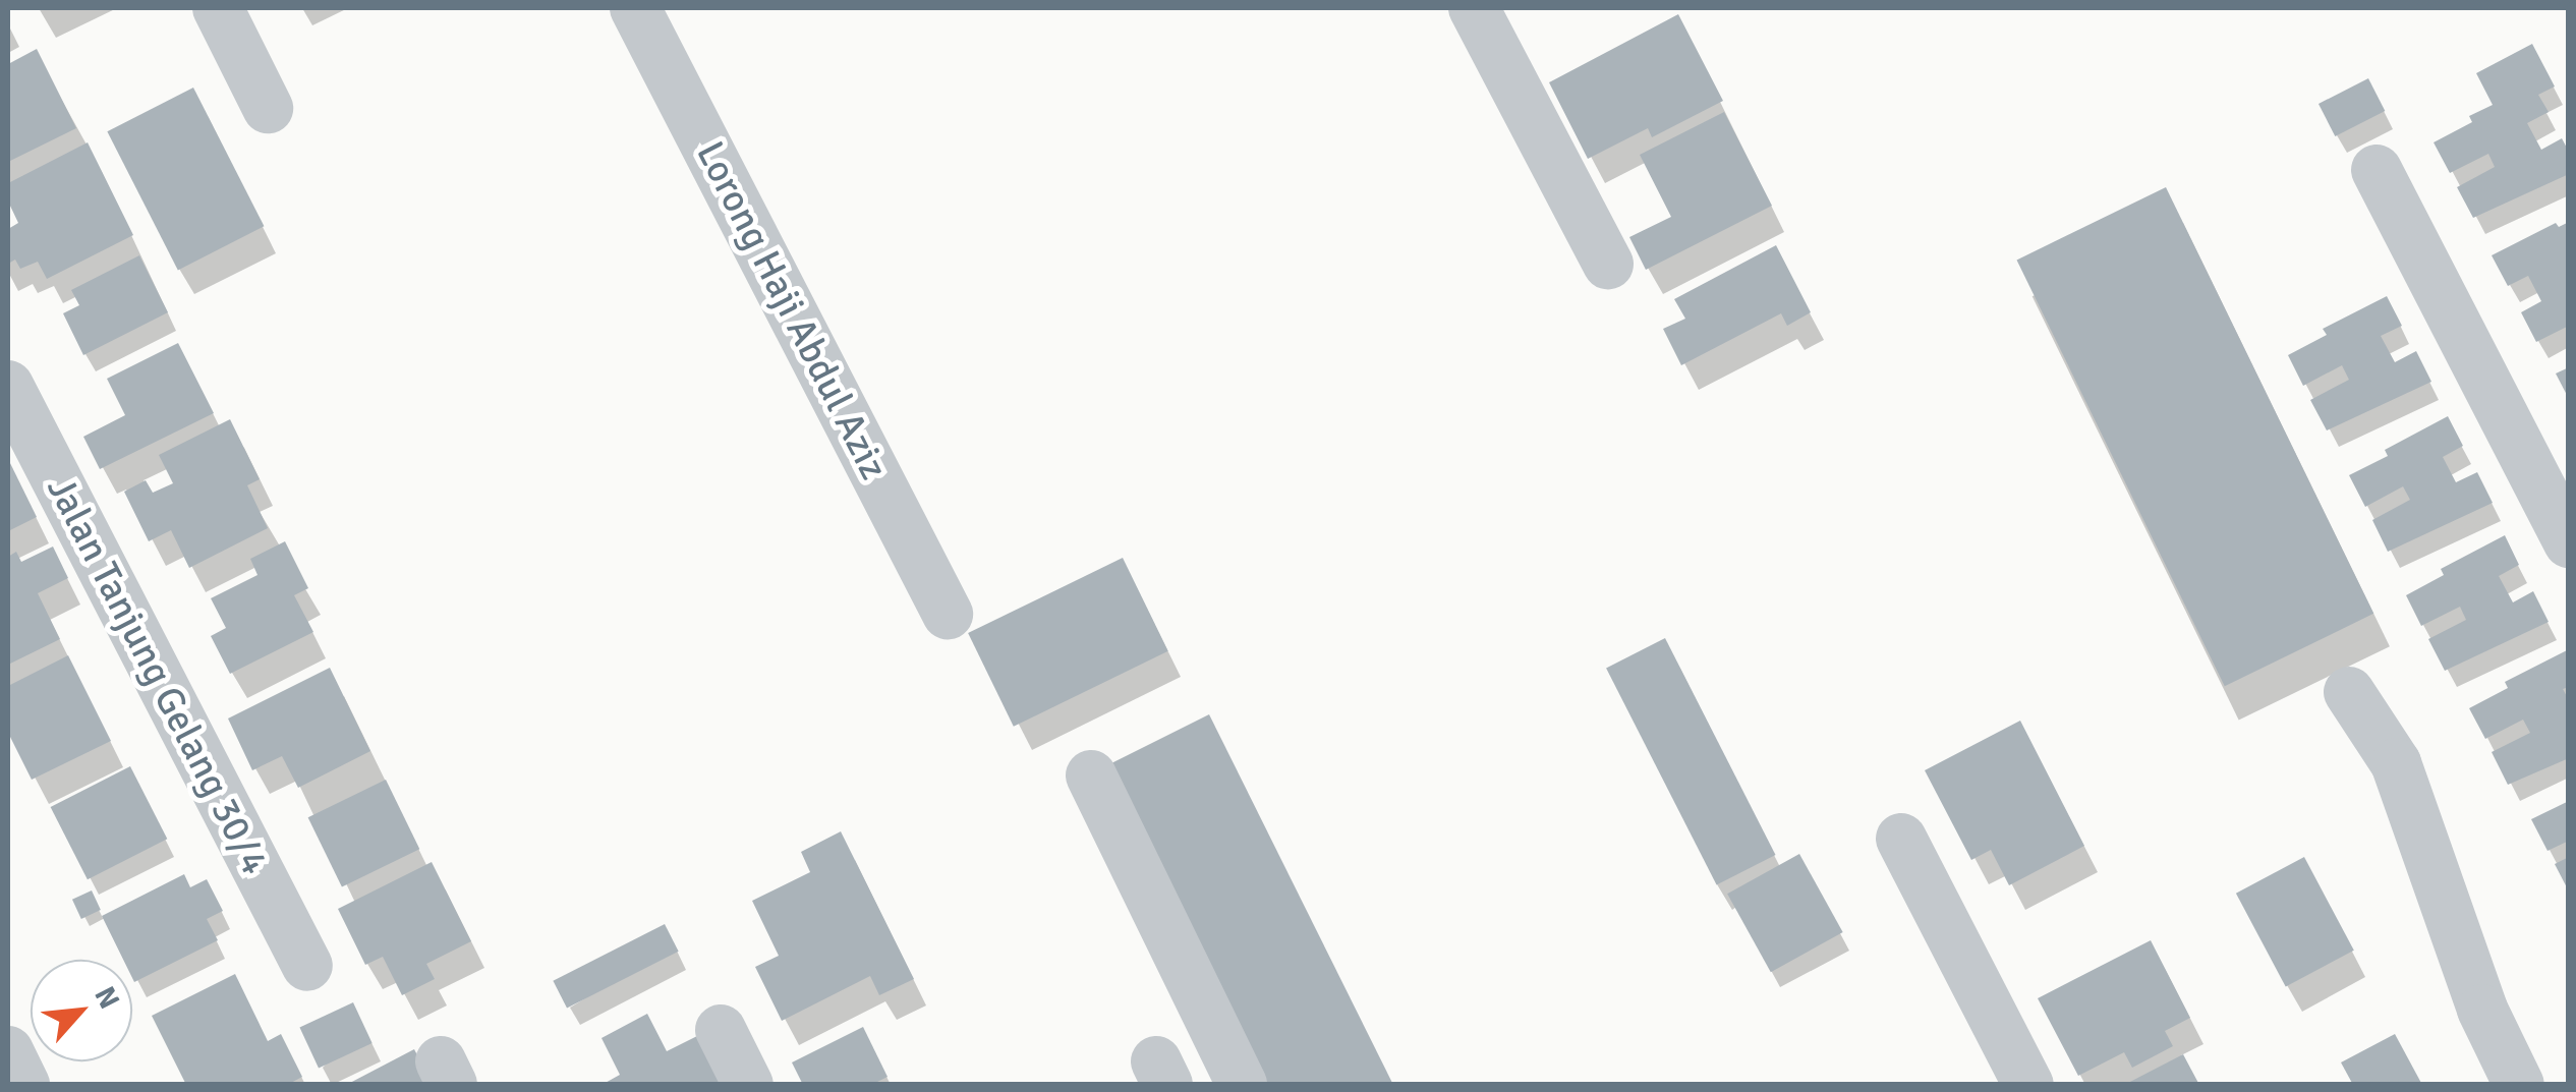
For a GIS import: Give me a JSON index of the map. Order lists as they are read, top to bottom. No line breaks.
{"streets":{"street":["Lorong Haji Abdul Aziz","Jalan Tanjung Gelang 30/4"]},"north":"top right"}
